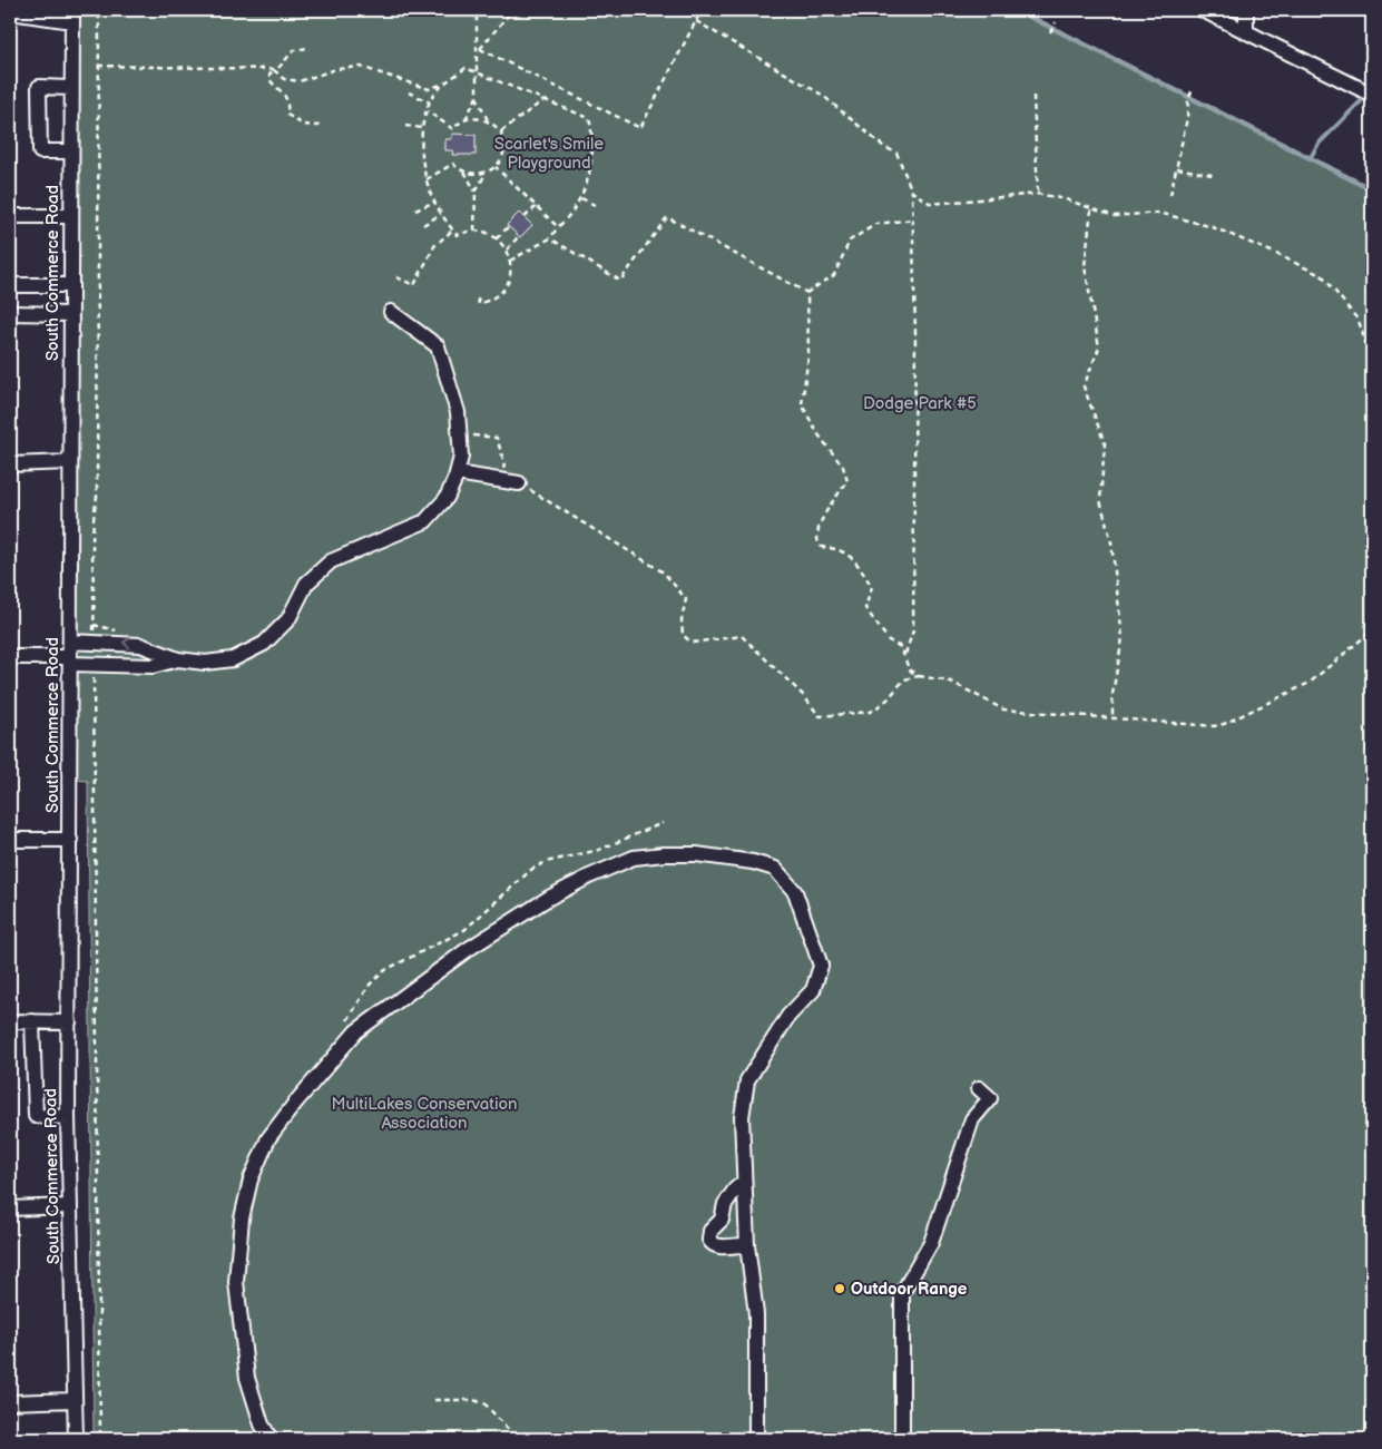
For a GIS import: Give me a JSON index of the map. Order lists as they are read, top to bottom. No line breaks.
{"streets":{"street":["South Commerce Road"]},"parks":["Scarlet's Smile Playground","Dodge Park #5","MultiLakes Conservation Association"],"places":["Outdoor Range"]}
